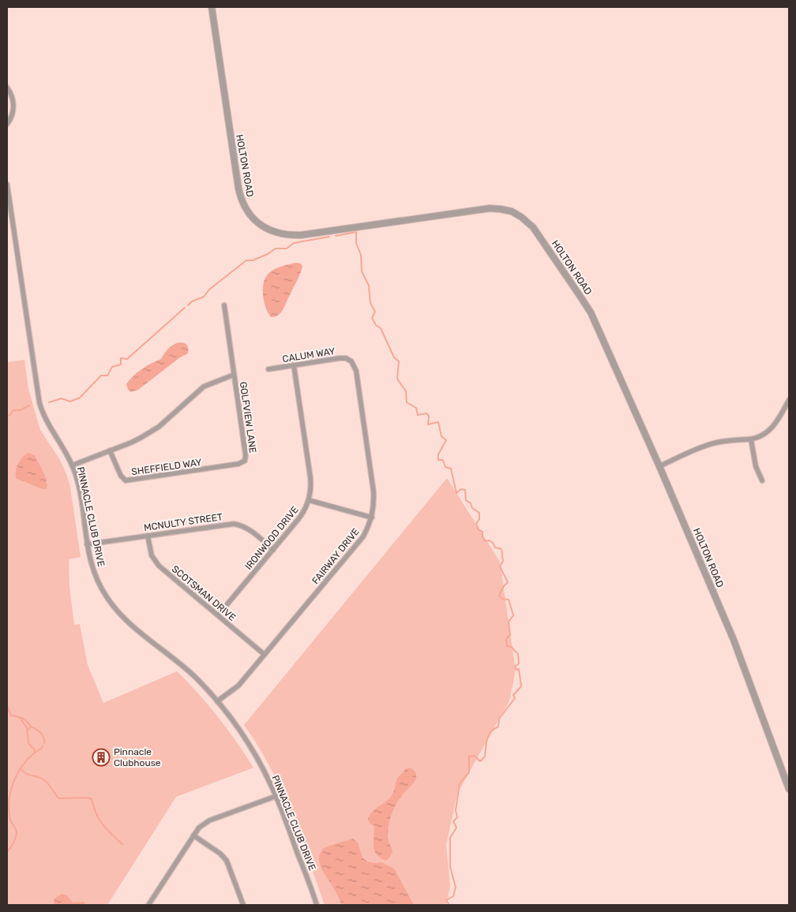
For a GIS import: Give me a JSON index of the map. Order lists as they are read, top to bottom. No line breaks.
{"streets":{"street":["HOLTON ROAD","CALUM WAY","GOLFVIEW LANE","SHEFFIELD WAY","PINNACLE CLUB DRIVE","MCNULTY STREET","IRONWOOD DRIVE","FAIRWAY DRIVE","SCOTSMAN DRIVE"]},"crossings":[["CALUM WAY","IRONWOOD DRIVE"],["CALUM WAY","FAIRWAY DRIVE"],["GOLFVIEW LANE","SHEFFIELD WAY"],["PINNACLE CLUB DRIVE","MCNULTY STREET"],["PINNACLE CLUB DRIVE","FAIRWAY DRIVE"],["MCNULTY STREET","IRONWOOD DRIVE"],["MCNULTY STREET","SCOTSMAN DRIVE"],["IRONWOOD DRIVE","SCOTSMAN DRIVE"],["FAIRWAY DRIVE","SCOTSMAN DRIVE"]],"places":{"building":["Pinnacle Clubhouse"]}}
